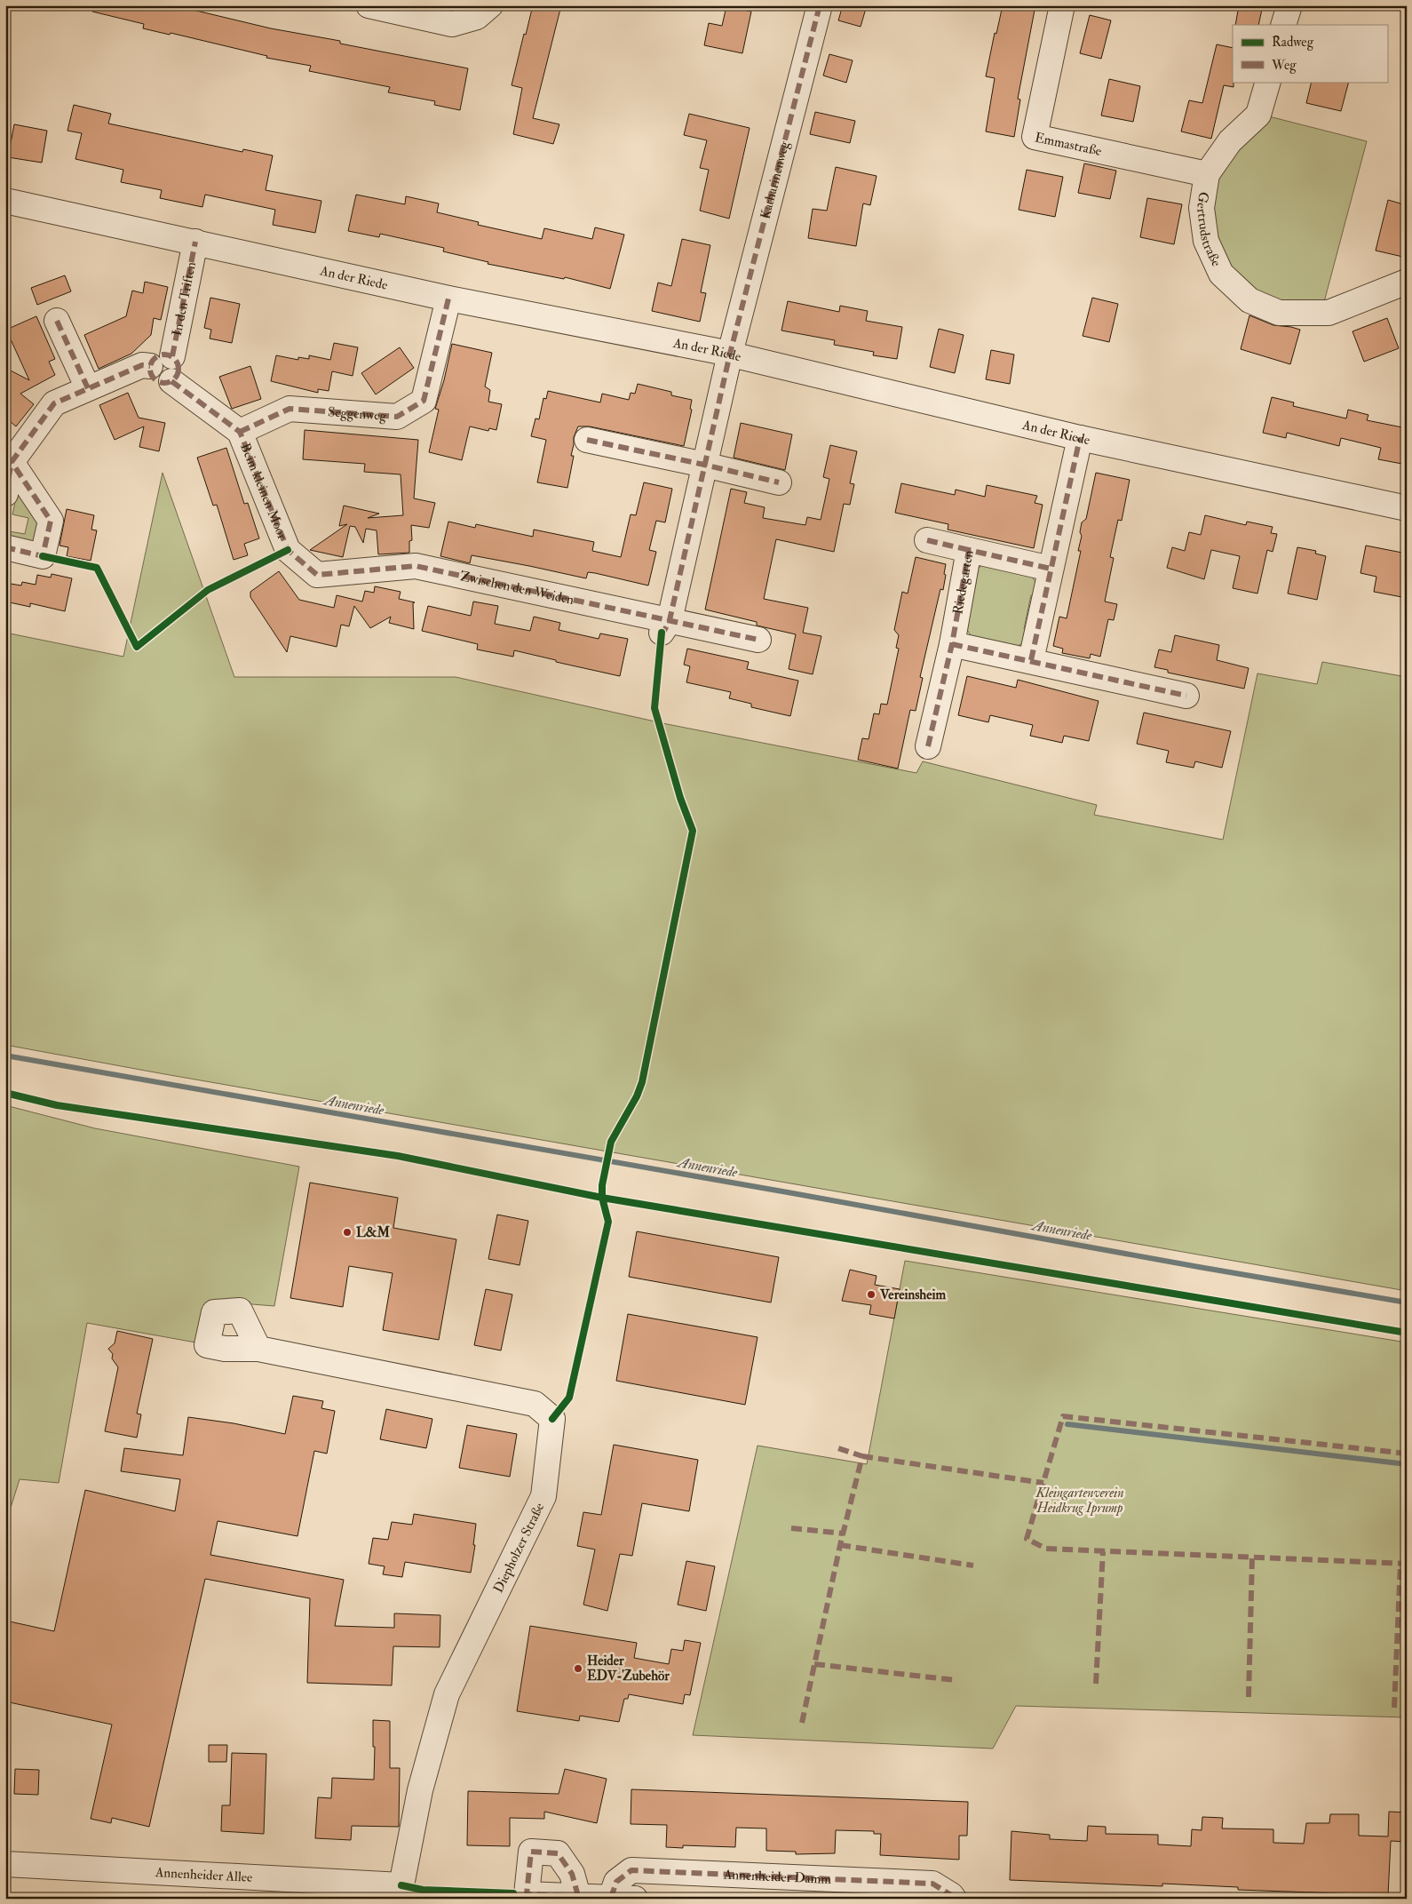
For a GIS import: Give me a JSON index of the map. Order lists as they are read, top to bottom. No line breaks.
{"streets":{"street":["Emmastraße","Katharinenweg","Gertrudstraße","An der Riede","In den Triften","Seggenweg","Beim kleinen Moor","Riedegarten","Zwischen den Weiden","Diepholzer Straße","Annenheider Allee","Annenheider Damm"]},"crossings":[["Emmastraße","Gertrudstraße"],["Katharinenweg","An der Riede"],["An der Riede","In den Triften"],["An der Riede","Seggenweg"],["In den Triften","Beim kleinen Moor"],["Seggenweg","Beim kleinen Moor"],["Beim kleinen Moor","Zwischen den Weiden"],["Diepholzer Straße","Annenheider Allee"]],"water":["Annenriede"],"parks":["Kleingartenverein Heidkrug Iprump"],"places":["L&M","Vereinsheim","Heider EDV-Zubehör"],"legend":["Radweg","Weg"]}
